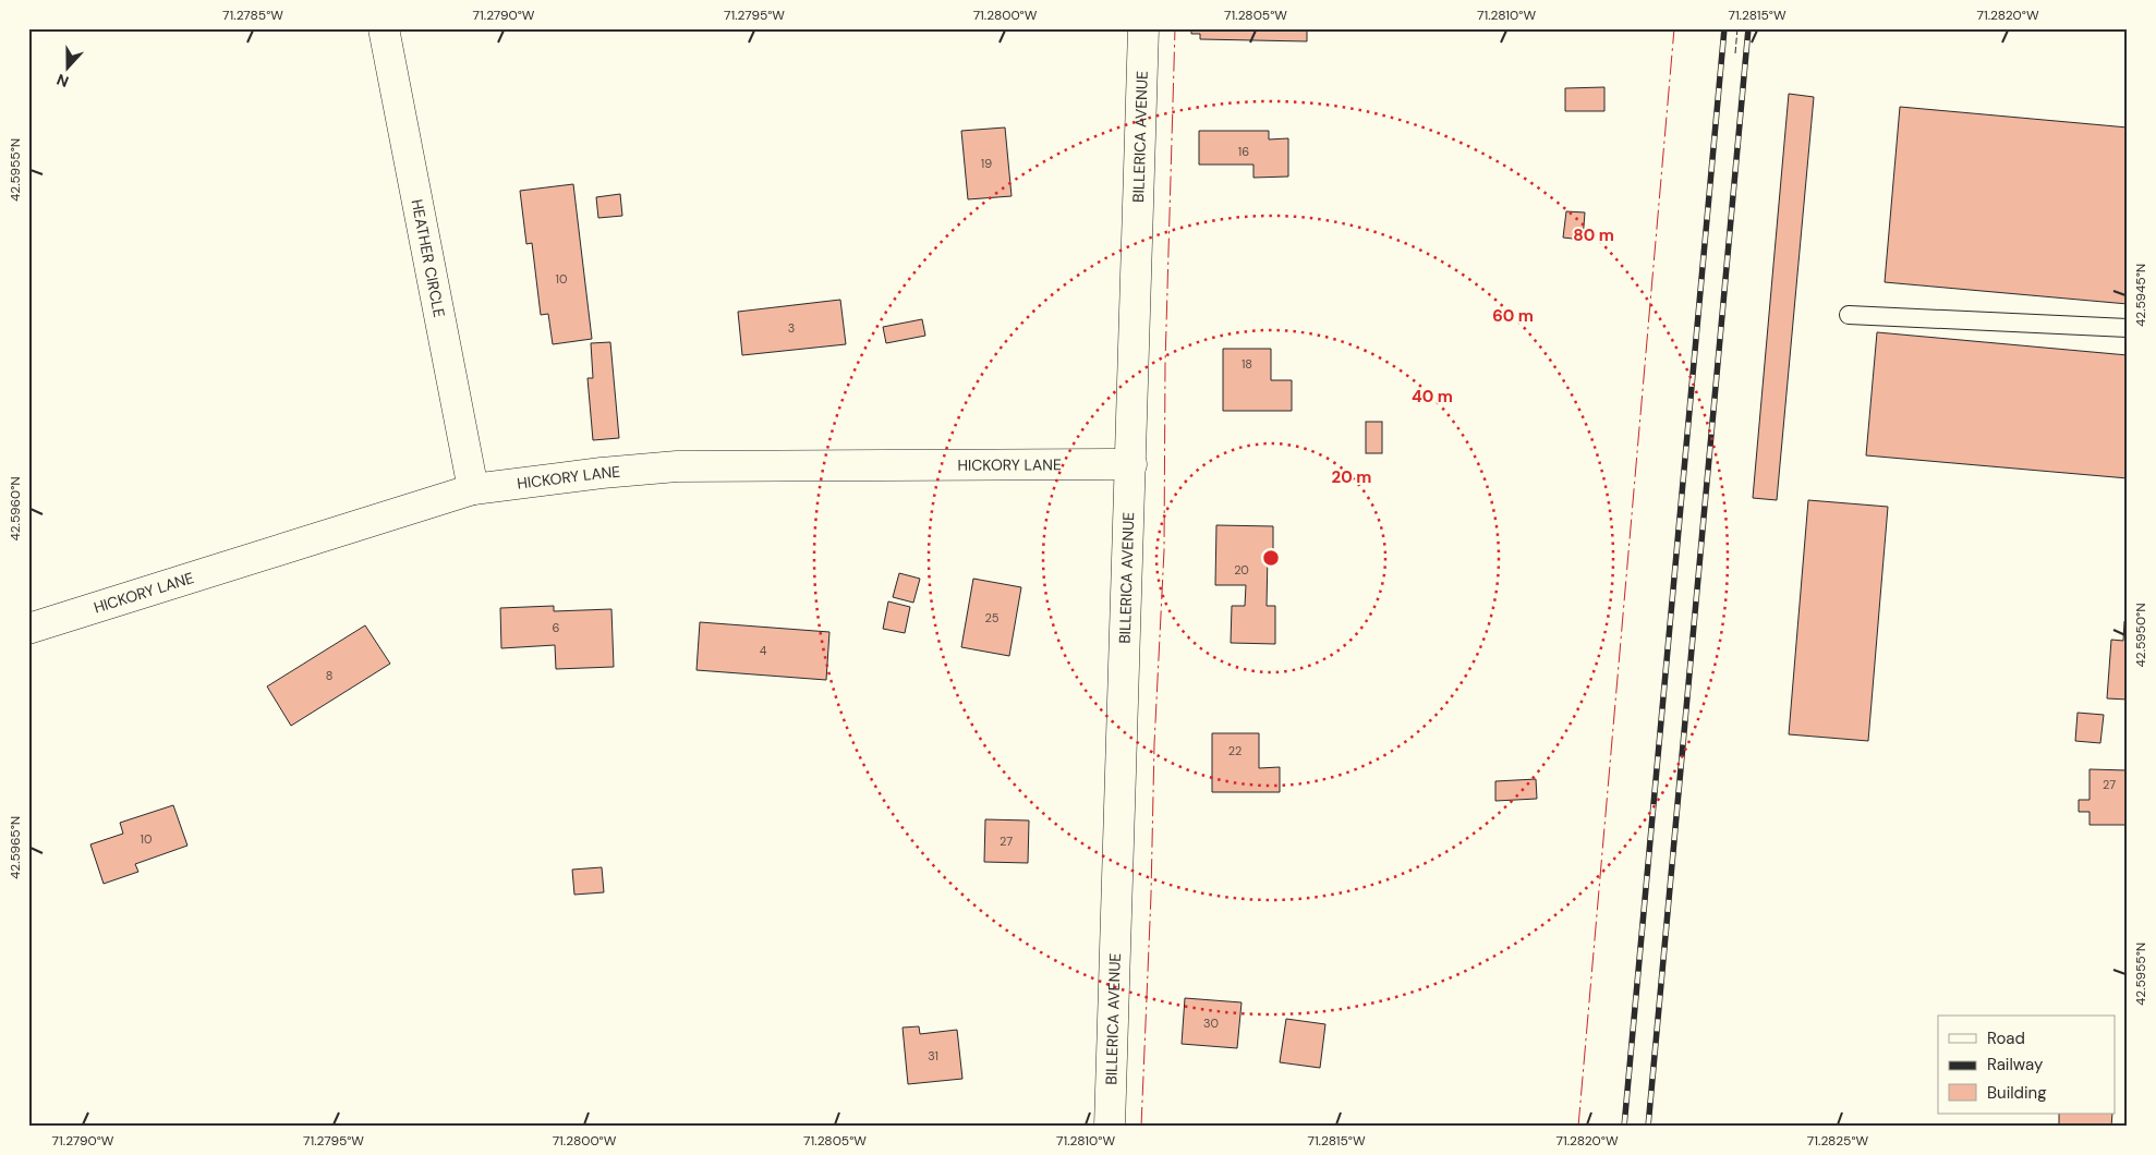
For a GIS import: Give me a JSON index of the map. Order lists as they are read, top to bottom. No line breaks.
{"streets":{"street":["BILLERICA AVENUE","HEATHER CIRCLE","HICKORY LANE"]},"crossings":[["BILLERICA AVENUE","HICKORY LANE"],["HEATHER CIRCLE","HICKORY LANE"]],"house_numbers":["16","19","10","3","18","20","25","6","4","8","22","27","10","27","30","31"],"legend":["Road","Railway","Building"],"north":"bottom","coordinates":["71.2785°W","71.2790°W","71.2795°W","71.2800°W","71.2805°W","71.2810°W","71.2815°W","71.2820°W","42.5955°N","42.5945°N","42.5960°N","42.5950°N","42.5965°N","71.2825°W"],"rings":["80 m","60 m","40 m","20 m"]}
